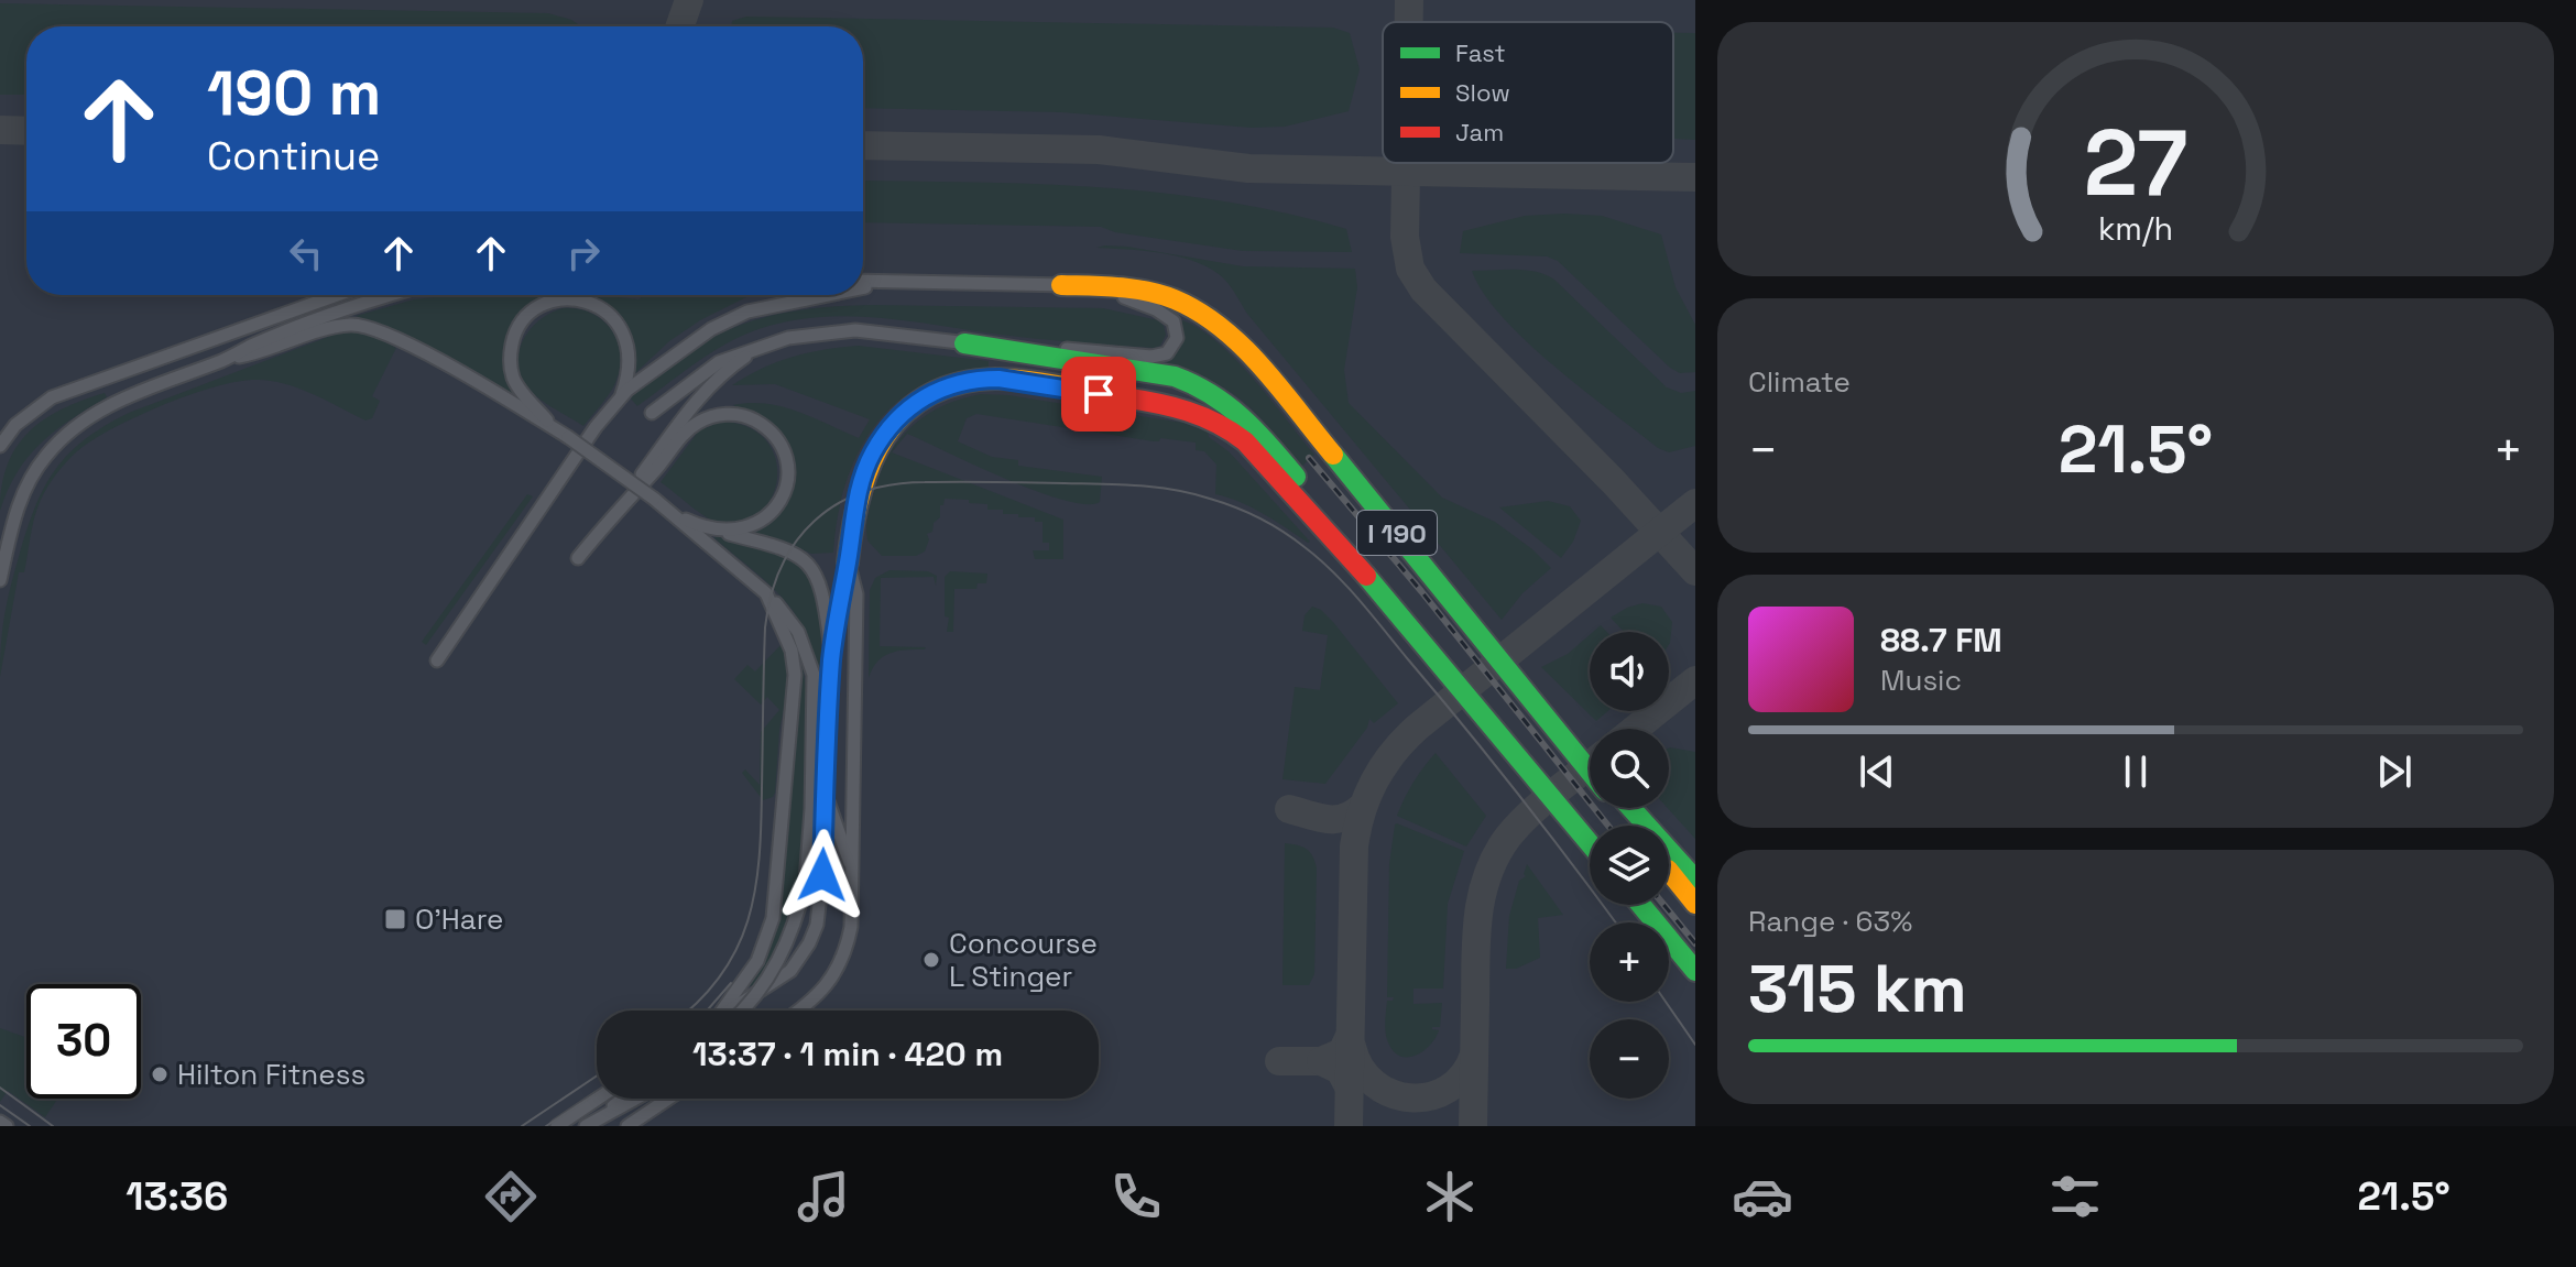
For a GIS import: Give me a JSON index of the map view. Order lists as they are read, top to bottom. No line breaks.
{"streets":{"highway":["I 190"]},"places":{"transit":["O'Hare"],"other":["Concourse L Stinger","Hilton Fitness"]},"legend":["Fast","Slow","Jam"],"page":{"turn":["190 m","Continue"],"tile":["Climate",["Range · 63%","315 km"]],"heat":["−","21.5°","+"],"song":["88.7 FM","Music"],"map_buttons":["+","−"],"limit":"30","trip":"13:37 · 1 min · 420 m","tabs":["13:36","21.5°"],"gauge":["27","km/h"]}}
